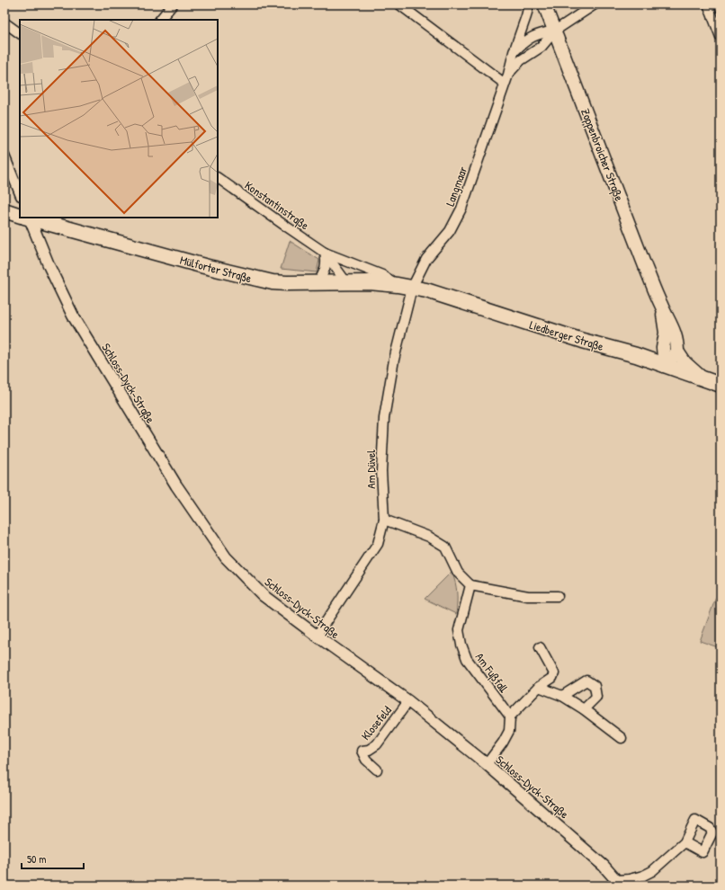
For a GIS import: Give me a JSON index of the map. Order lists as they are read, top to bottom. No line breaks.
{"streets":{"main road":["Zoppenbroicher Straße","Mülforter Straße","Liedberger Straße"],"street":["Langmaar","Konstantinstraße","Schloss-Dyck-Straße","Am Düvel","Am Fußfall","Klosefeld"]},"crossings":[["Zoppenbroicher Straße","Langmaar"],["Zoppenbroicher Straße","Liedberger Straße"],["Langmaar","Mülforter Straße"],["Langmaar","Liedberger Straße"],["Langmaar","Am Düvel"],["Konstantinstraße","Mülforter Straße"],["Mülforter Straße","Liedberger Straße"],["Mülforter Straße","Am Düvel"],["Liedberger Straße","Am Düvel"],["Schloss-Dyck-Straße","Am Düvel"],["Schloss-Dyck-Straße","Klosefeld"]],"scale_bar":"50 m"}
